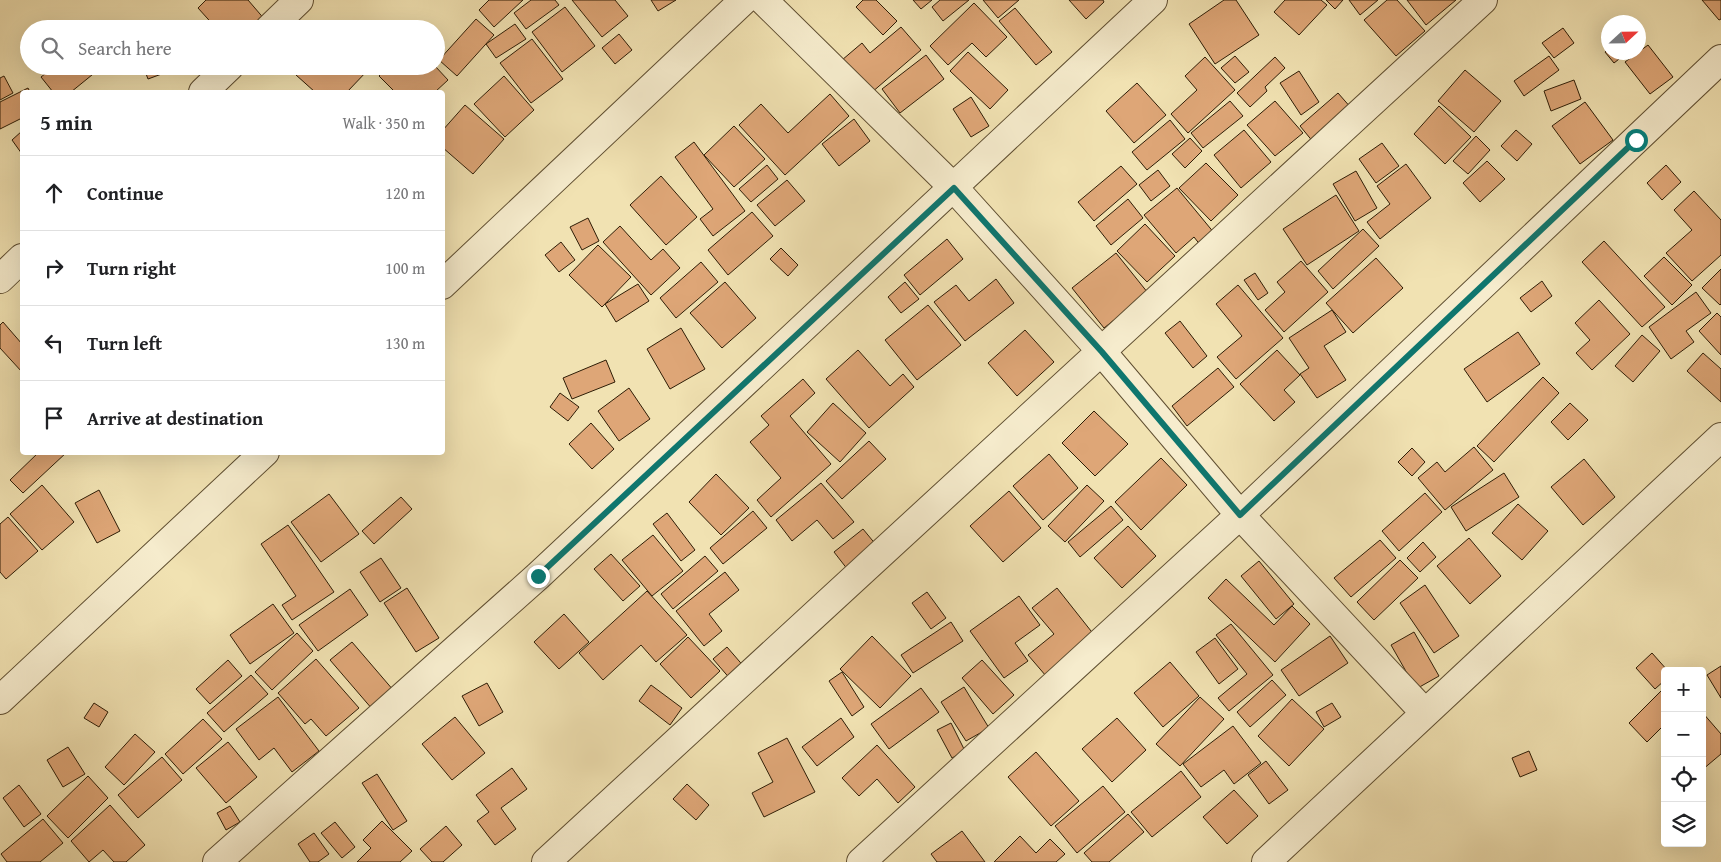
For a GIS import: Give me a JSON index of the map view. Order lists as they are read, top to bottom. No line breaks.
{"north":"right","page":{"search":"Search here","heading":["5 min","Walk · 350 m"],"list":[["Continue","120 m"],["Turn right","100 m"],["Turn left","130 m"],"Arrive at destination"],"map_buttons":["+","−"]}}
